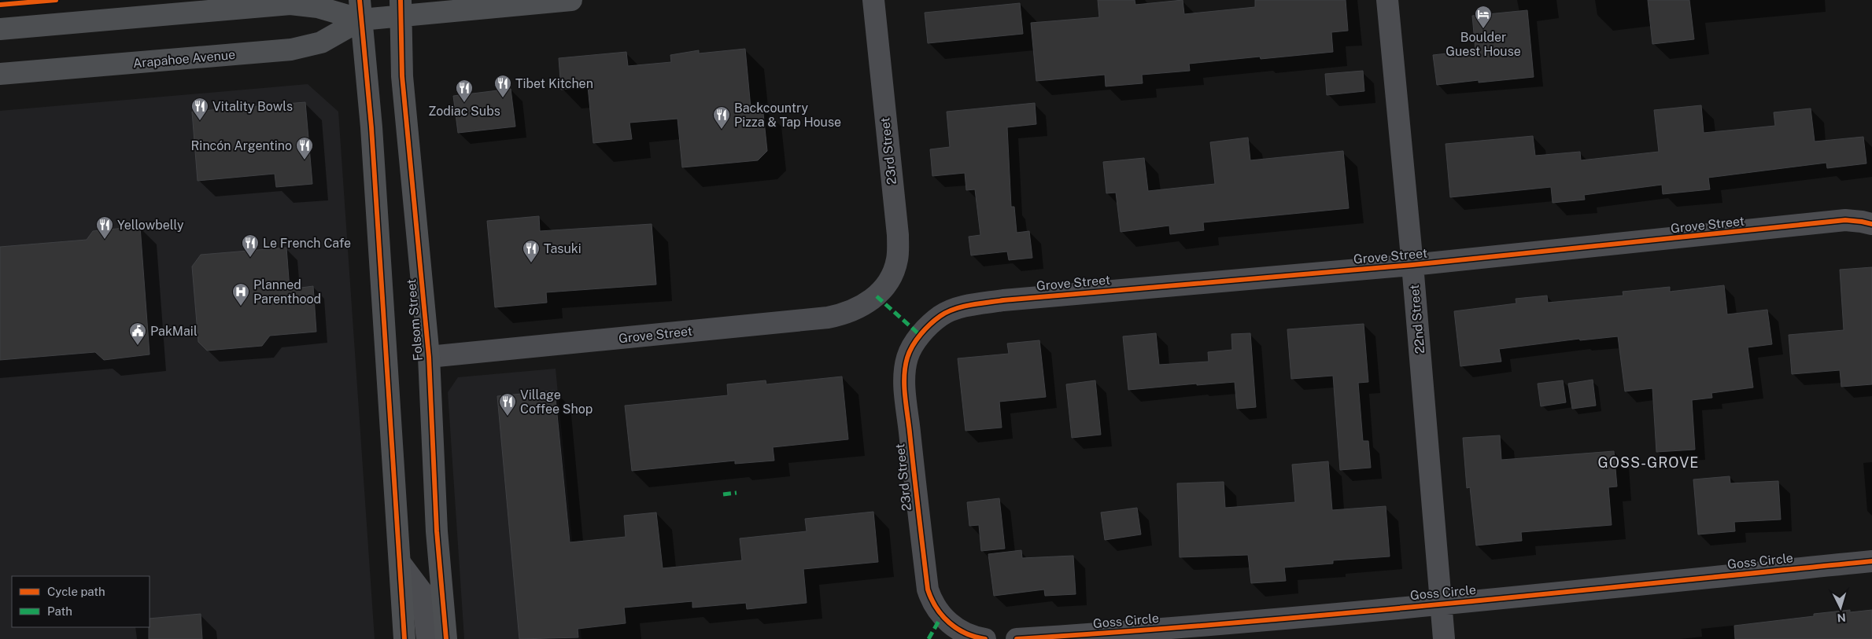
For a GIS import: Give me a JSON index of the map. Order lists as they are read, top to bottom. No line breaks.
{"streets":{"main road":["Arapahoe Avenue","Folsom Street"],"street":["23rd Street","Grove Street","22nd Street","Goss Circle"]},"crossings":[["Arapahoe Avenue","Folsom Street"],["23rd Street","Grove Street"],["Grove Street","22nd Street"],["Grove Street","Folsom Street"],["22nd Street","Goss Circle"]],"districts":["GOSS-GROVE"],"places":{"hotel":["Boulder Guest House"],"restaurant":["Tibet Kitchen","Zodiac Subs","Vitality Bowls","Backcountry Pizza & Tap House","Rincón Argentino","Yellowbelly","Le French Cafe","Tasuki","Village Coffee Shop"],"hospital":["Planned Parenthood"],"public building":["PakMail"]},"legend":["Cycle path","Path"],"north":"bottom"}
